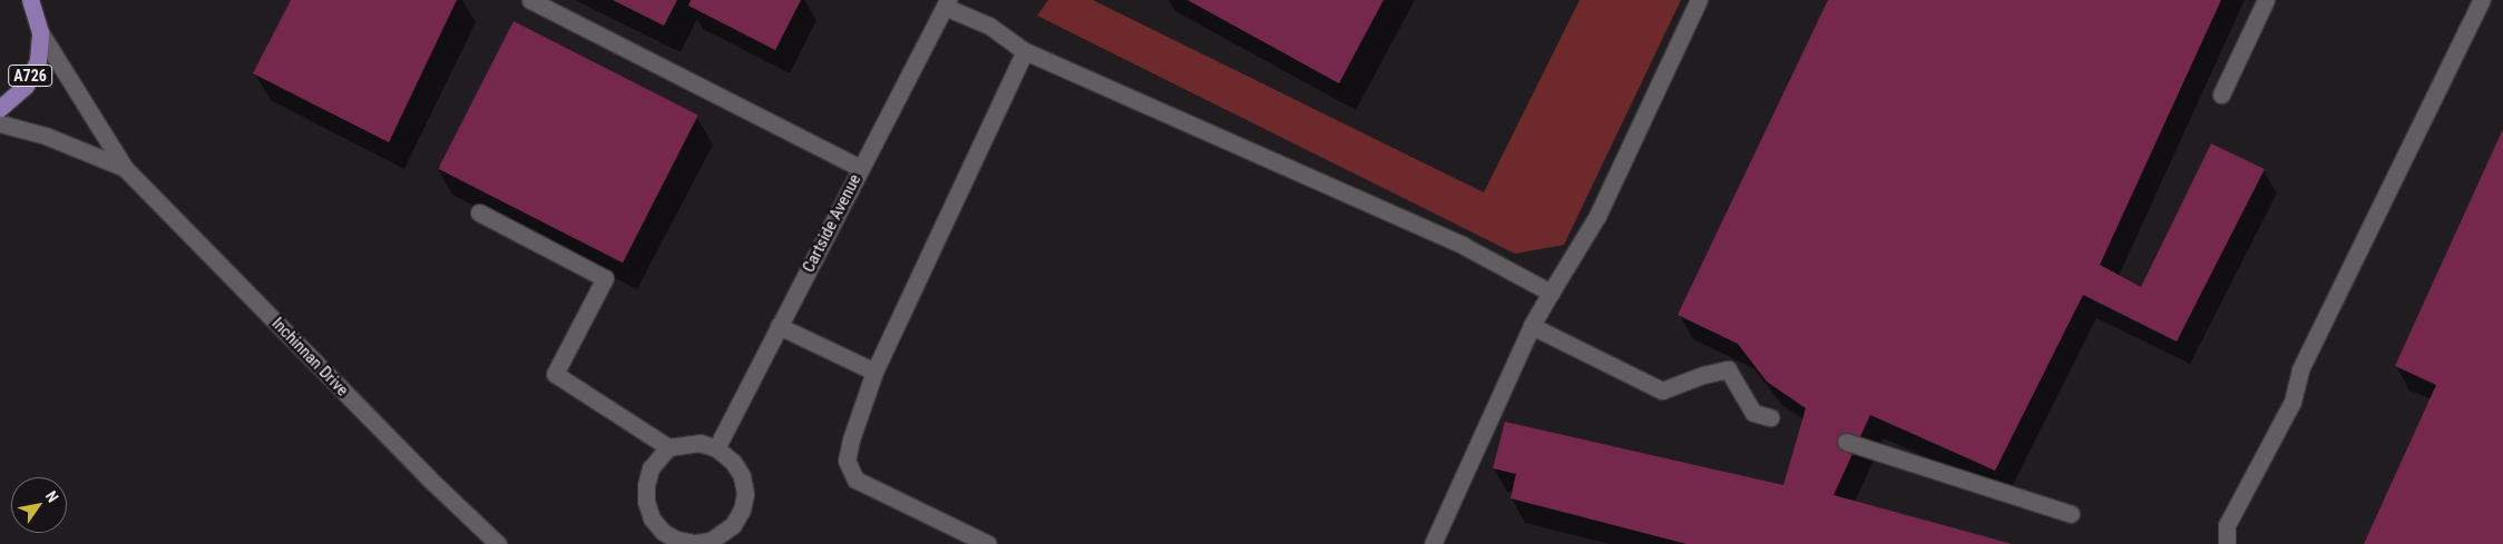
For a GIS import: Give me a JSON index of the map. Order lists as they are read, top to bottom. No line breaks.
{"streets":{"main road":["A726"],"street":["Cartside Avenue","Inchinnan Drive"]},"crossings":[["A726","Inchinnan Drive"]],"north":"top right"}
